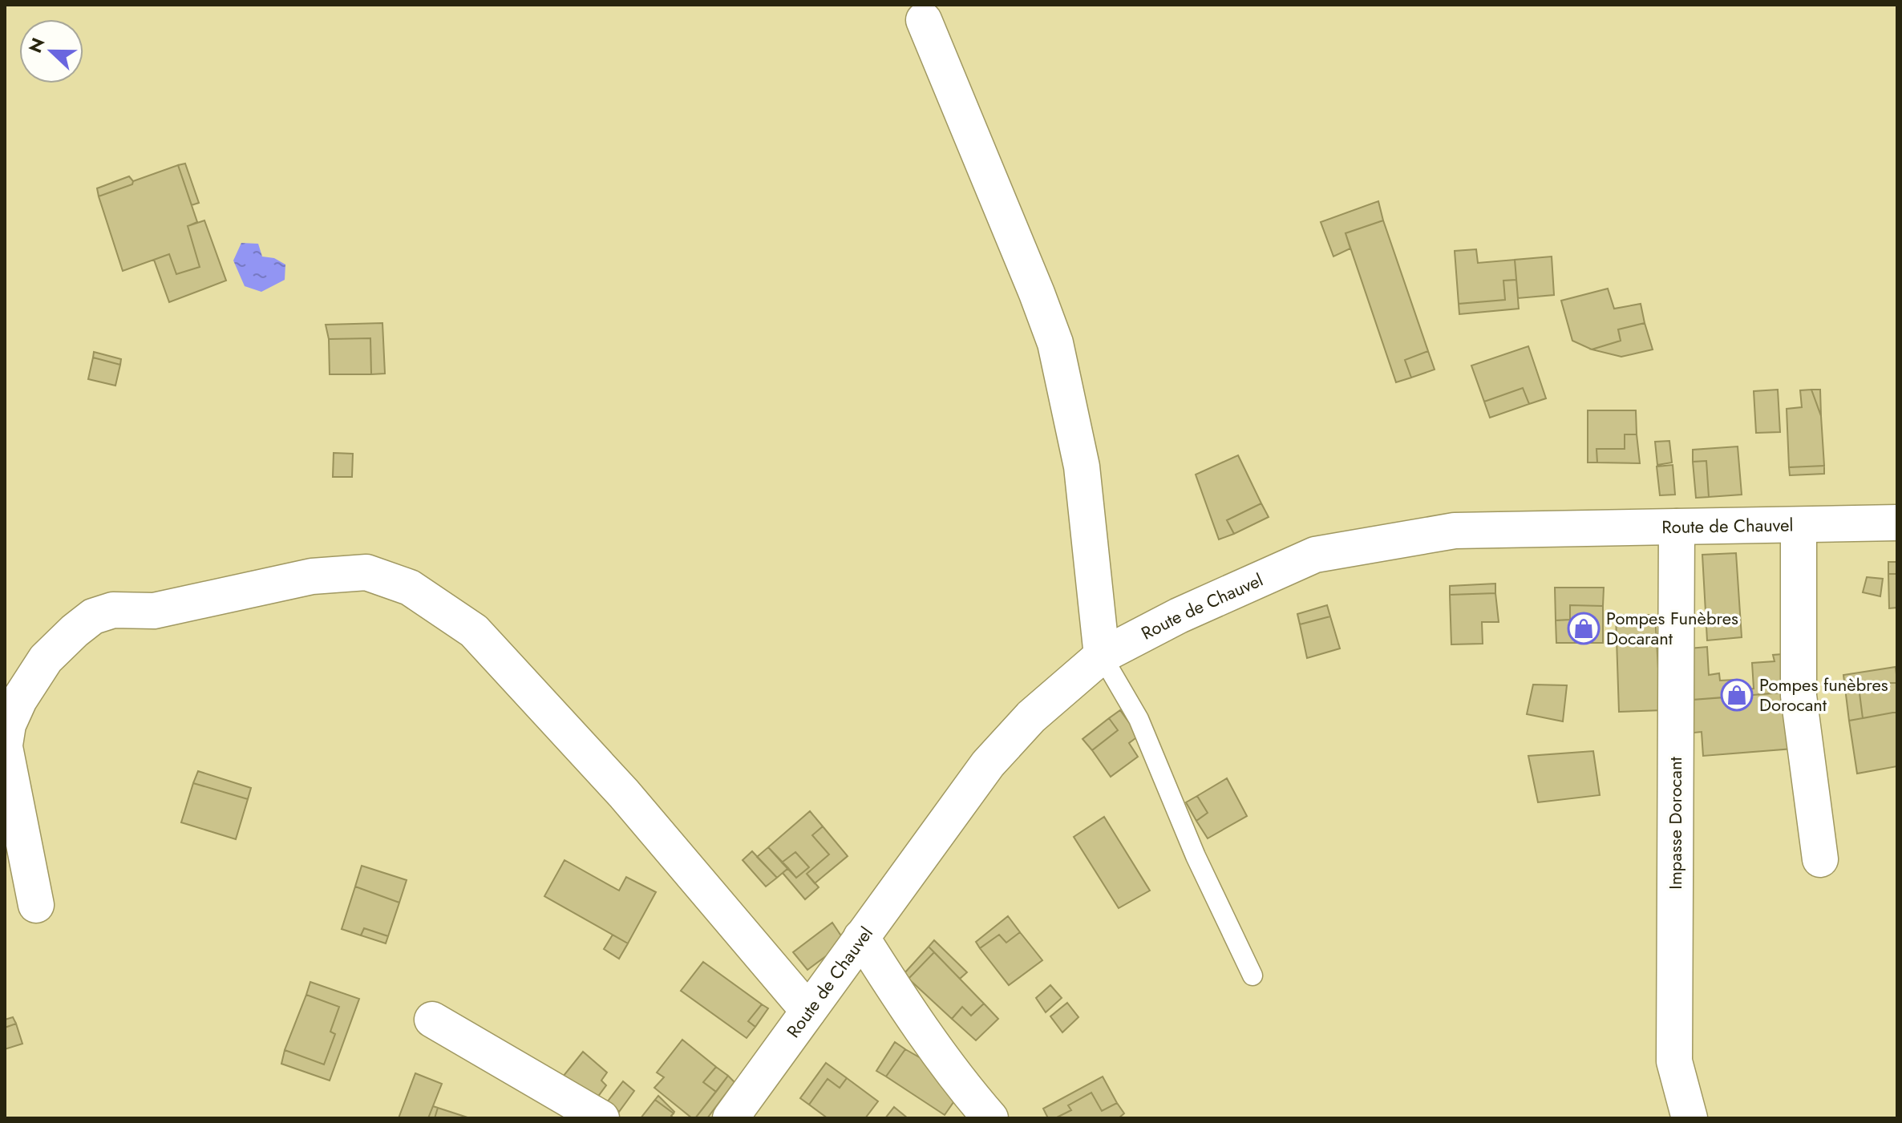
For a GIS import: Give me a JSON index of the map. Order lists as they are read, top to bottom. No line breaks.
{"streets":{"street":["Route de Chauvel","Impasse Dorocant"]},"crossings":[["Route de Chauvel","Impasse Dorocant"]],"places":{"shop":["Pompes Funèbres Docarant","Pompes funèbres Dorocant"]},"north":"left"}
